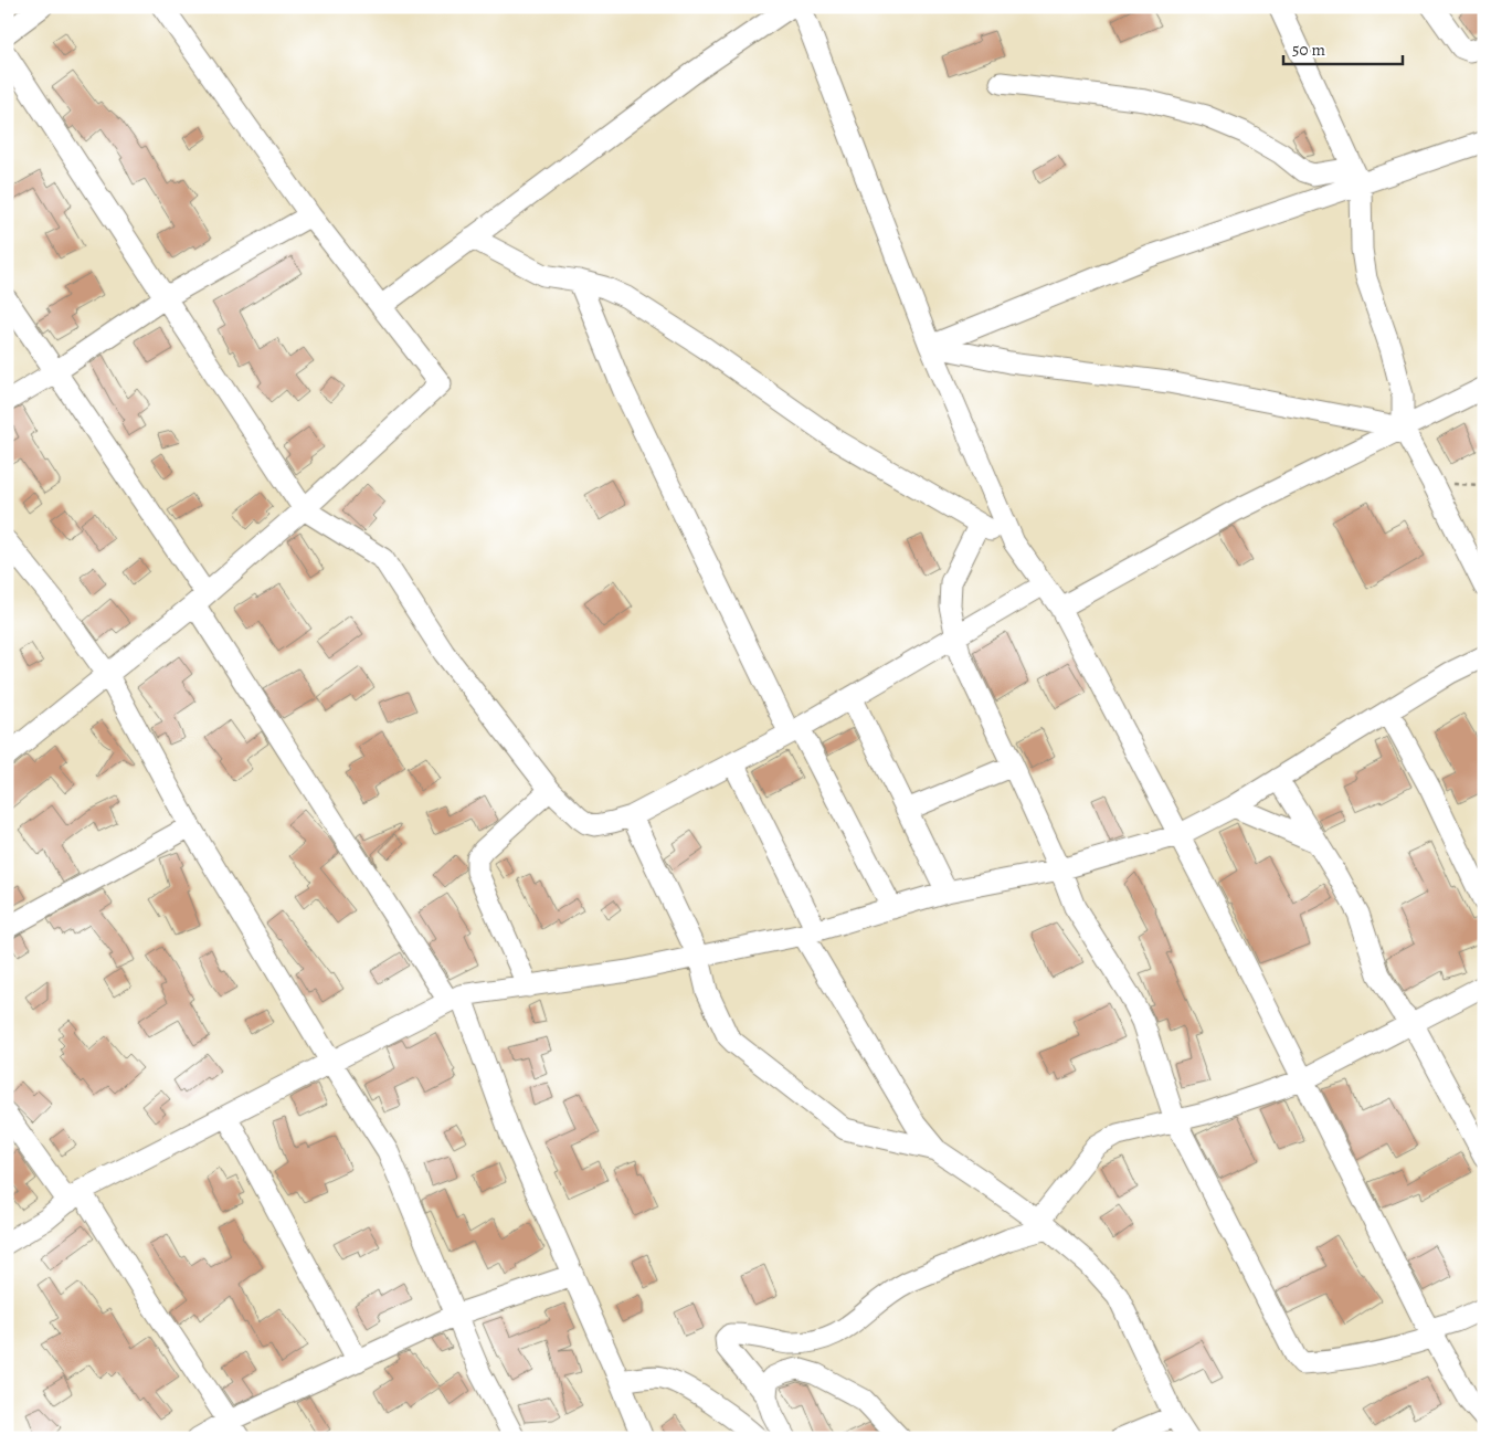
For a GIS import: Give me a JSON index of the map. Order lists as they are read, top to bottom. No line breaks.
{"scale_bar":"50 m"}
